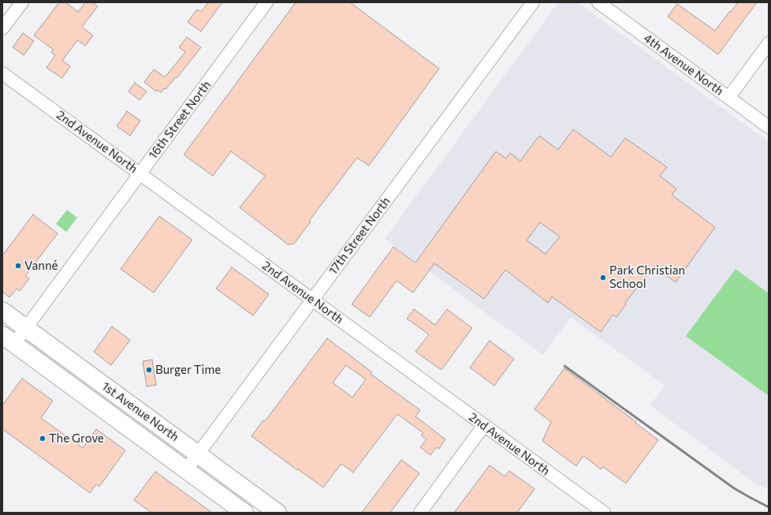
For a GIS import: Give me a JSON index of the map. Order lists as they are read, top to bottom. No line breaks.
{"streets":{"main road":["1st Avenue North"],"street":["4th Avenue North","16th Street North","2nd Avenue North","17th Street North"]},"crossings":[["16th Street North","2nd Avenue North"],["16th Street North","1st Avenue North"],["2nd Avenue North","17th Street North"],["17th Street North","1st Avenue North"]],"places":["Vanné","Park Christian School","Burger Time","The Grove"]}
